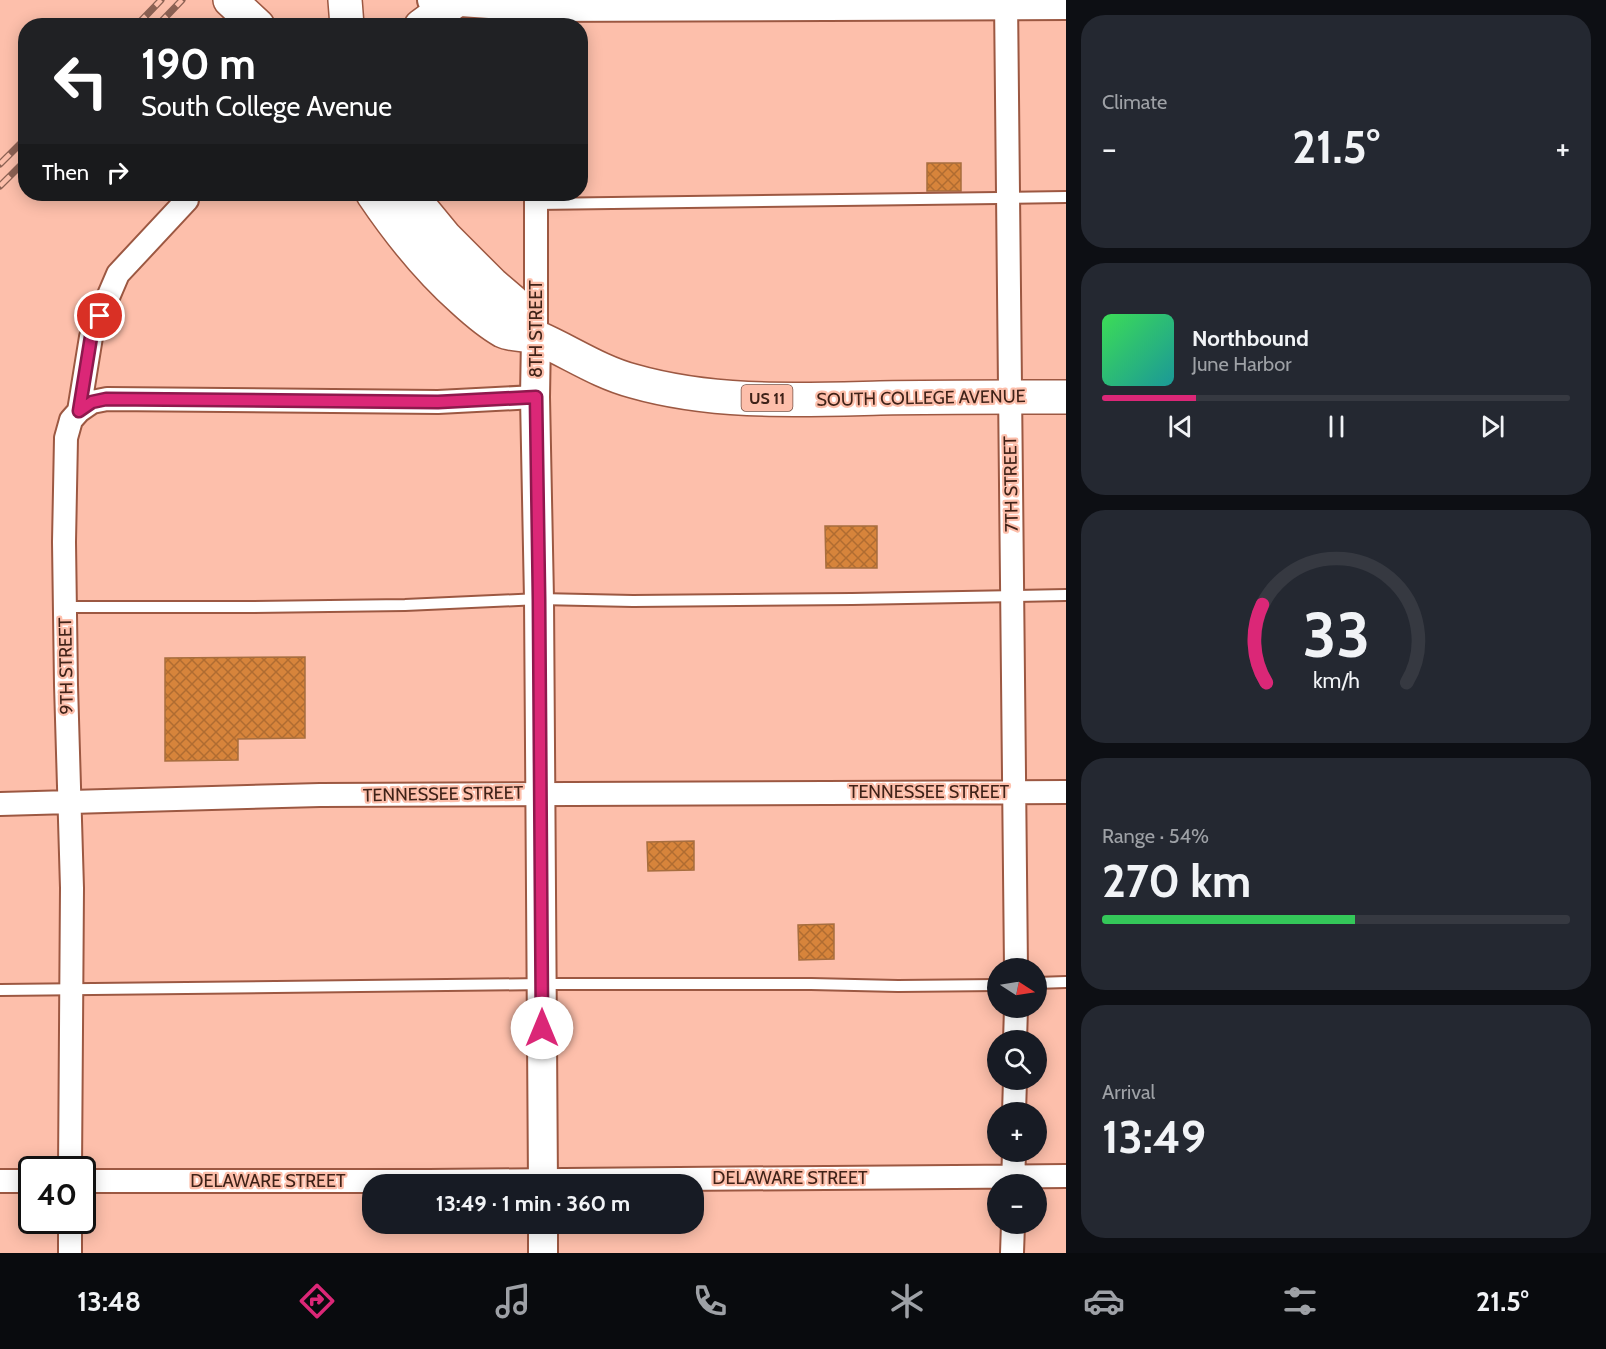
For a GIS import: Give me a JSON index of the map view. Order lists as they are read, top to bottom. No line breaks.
{"streets":{"main road":["US 11","SOUTH COLLEGE AVENUE"],"street":["8TH STREET","7TH STREET","9TH STREET","TENNESSEE STREET","DELAWARE STREET"]},"crossings":[["8TH STREET","US 11"],["8TH STREET","SOUTH COLLEGE AVENUE"],["8TH STREET","TENNESSEE STREET"],["US 11","SOUTH COLLEGE AVENUE"],["SOUTH COLLEGE AVENUE","7TH STREET"],["7TH STREET","TENNESSEE STREET"],["9TH STREET","TENNESSEE STREET"]],"north":"right","page":{"tile":["Climate",["Range · 54%","270 km"],["Arrival","13:49"]],"turn":["190 m","South College Avenue"],"heat":["−","21.5°","+"],"then":"Then","song":["Northbound","June Harbor"],"map_buttons":["+","−"],"limit":"40","trip":"13:49 · 1 min · 360 m","tabs":["13:48","21.5°"],"gauge":["33","km/h"]}}
